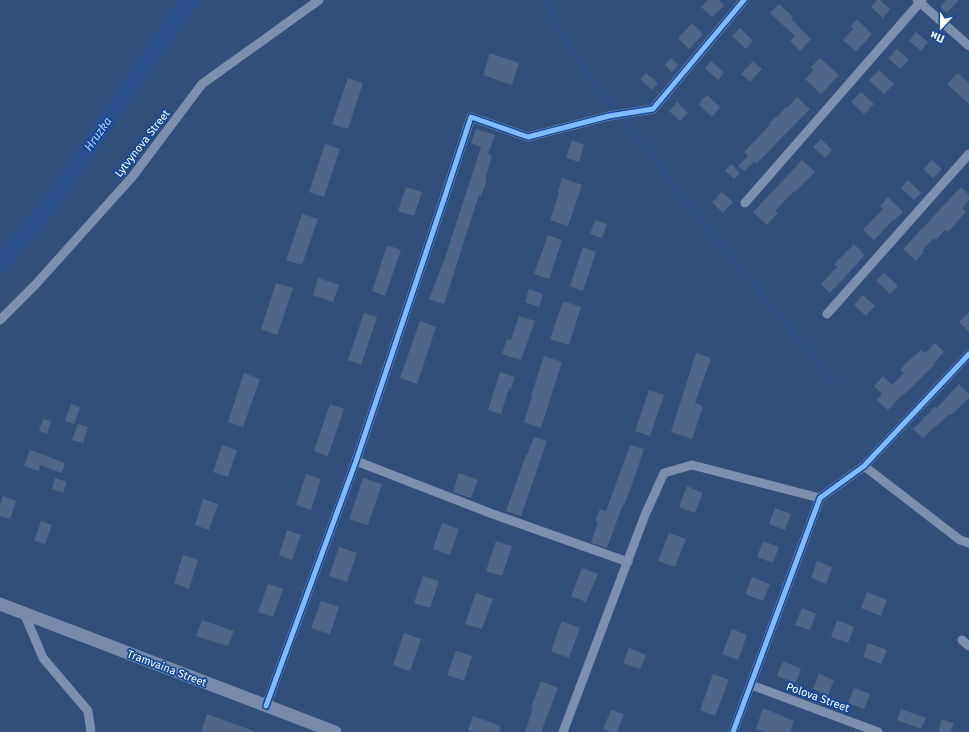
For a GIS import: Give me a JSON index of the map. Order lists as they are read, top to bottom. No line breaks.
{"streets":{"street":["Lytvynova Street","Tramvaina Street","Polova Street"]},"water":["Hruzka"],"north":"bottom"}
